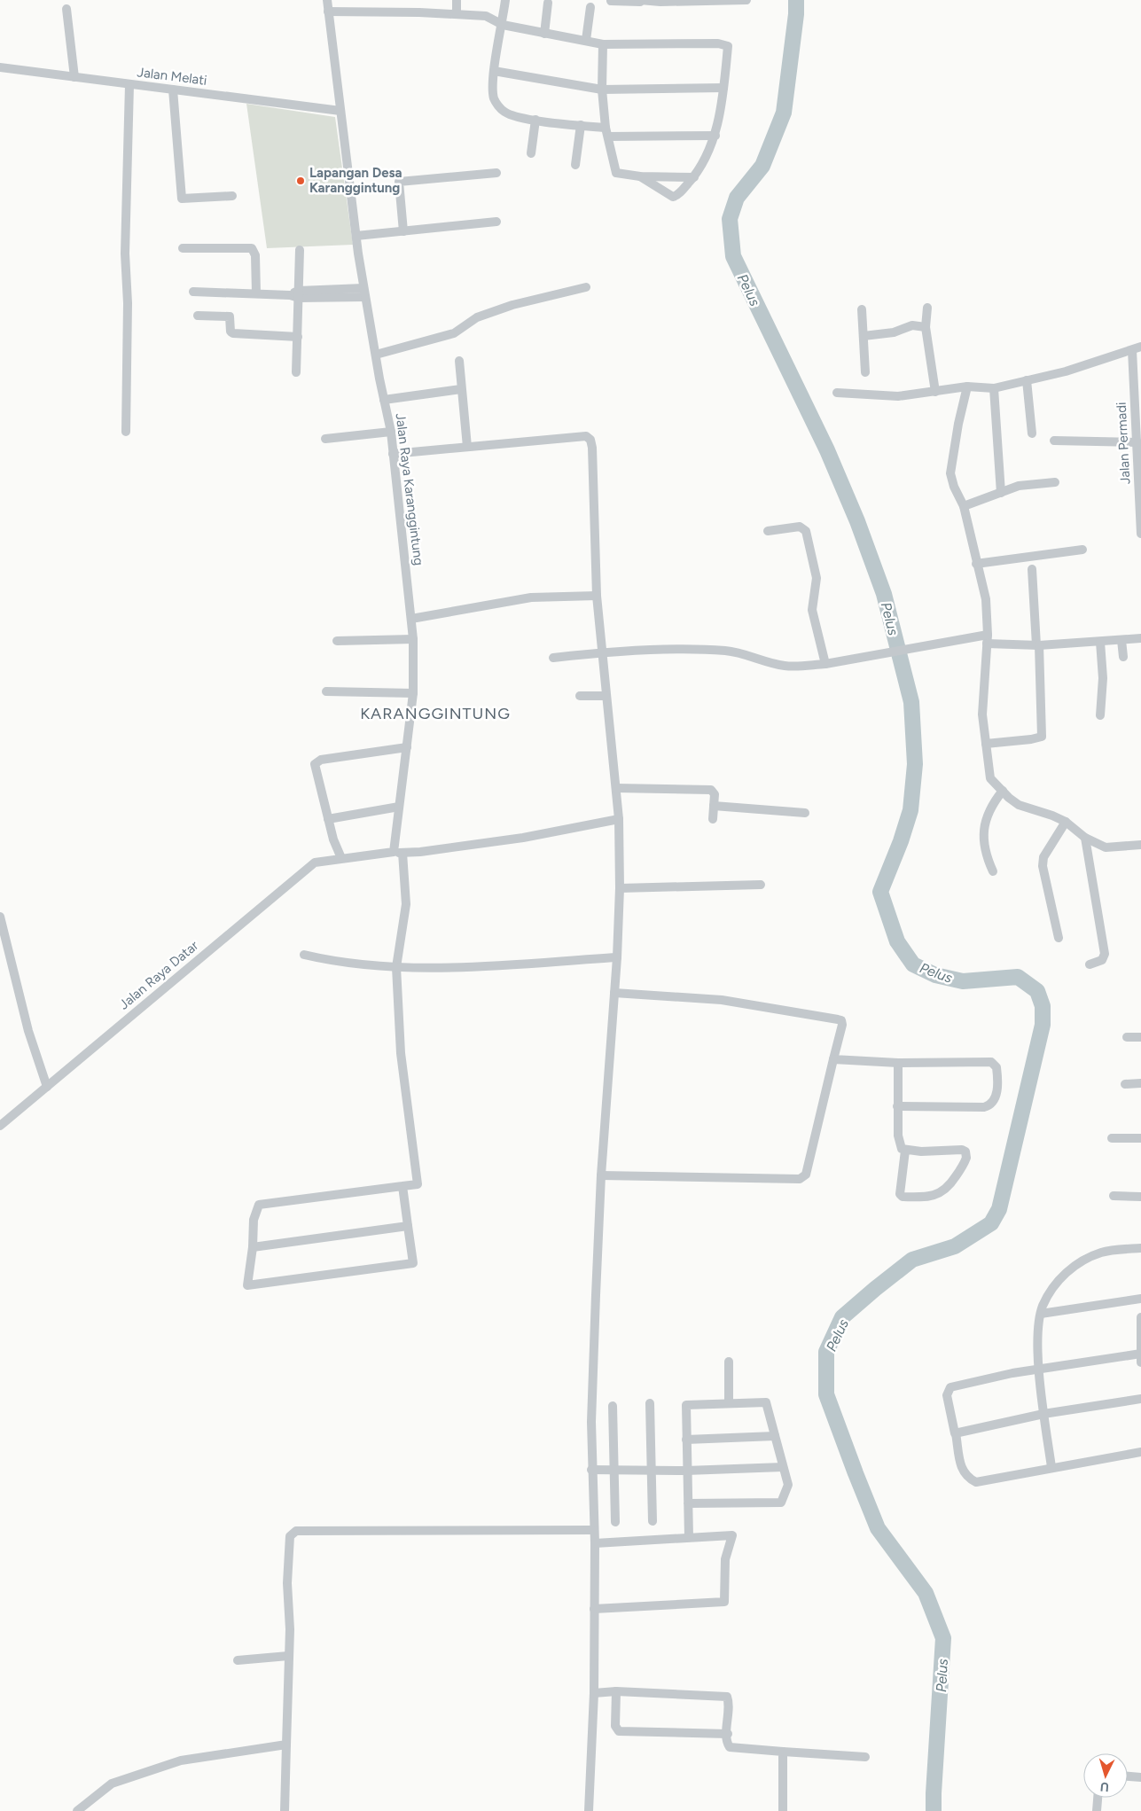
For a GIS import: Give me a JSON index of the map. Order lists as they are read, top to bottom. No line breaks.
{"streets":{"street":["Jalan Melati","Jalan Permadi","Jalan Raya Karanggintung","Jalan Raya Datar"]},"crossings":[["Jalan Melati","Jalan Raya Karanggintung"]],"districts":["KARANGGINTUNG"],"water":["Pelus"],"places":["Lapangan Desa Karanggintung"],"north":"bottom"}
